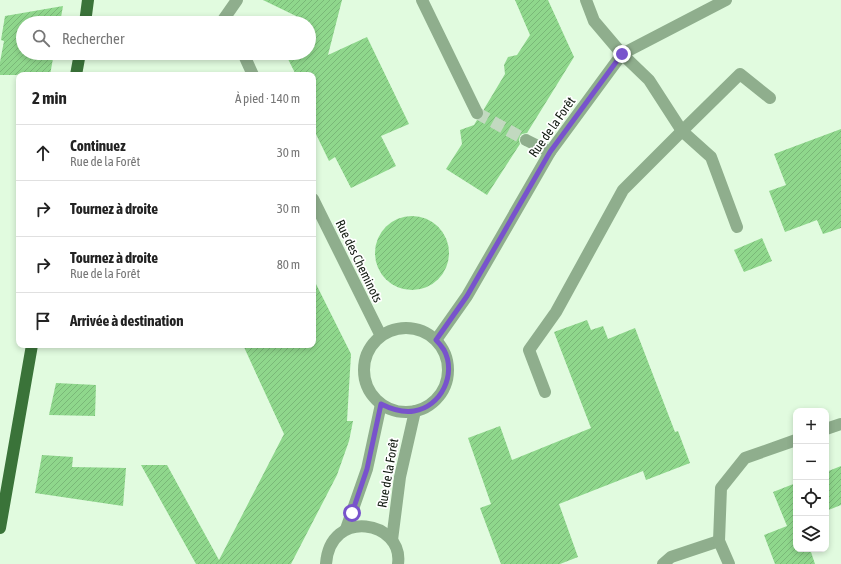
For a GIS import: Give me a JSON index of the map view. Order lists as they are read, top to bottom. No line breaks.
{"streets":{"street":["Rue de la Forêt","Rue des Cheminots"]},"crossings":[["Rue de la Forêt","Rue des Cheminots"]],"page":{"search":"Rechercher","heading":["2 min","À pied · 140 m"],"list":[["Continuez","Rue de la Forêt","30 m"],["Tournez à droite","30 m"],["Tournez à droite","Rue de la Forêt","80 m"],"Arrivée à destination"],"map_buttons":["+","−"]}}
